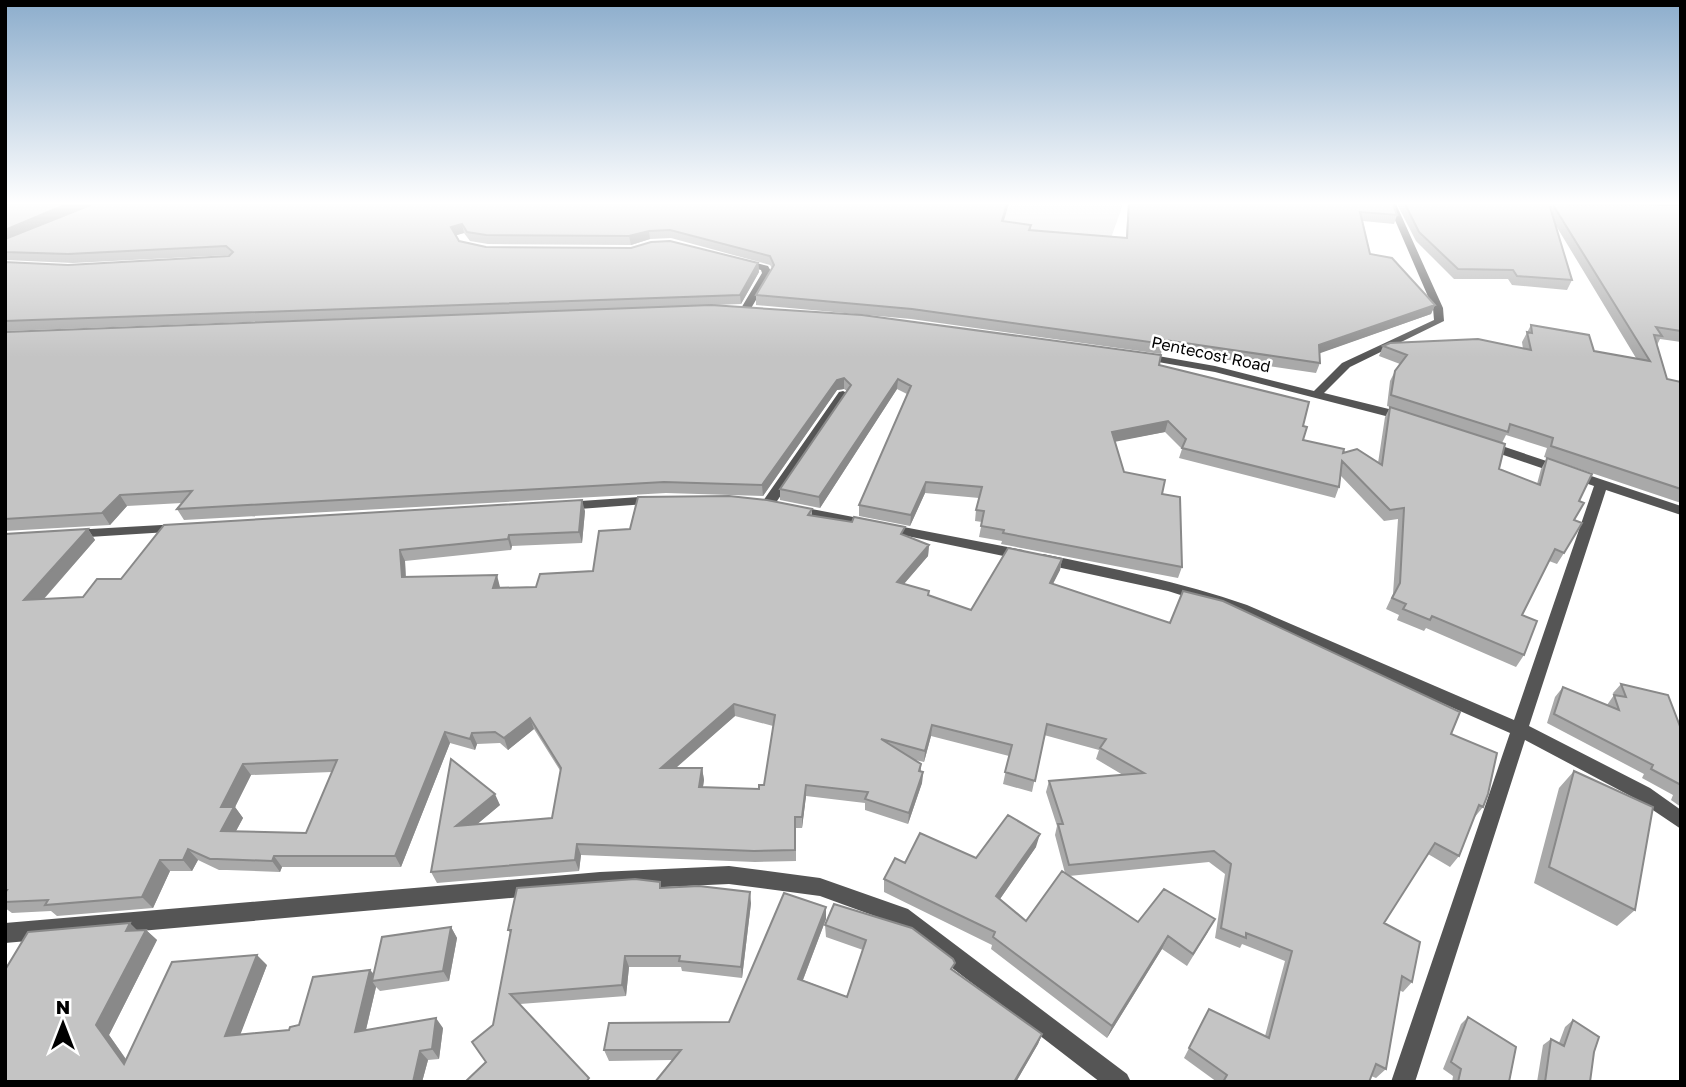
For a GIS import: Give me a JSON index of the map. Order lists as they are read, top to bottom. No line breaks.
{"streets":{"street":["Pentecost Road"]},"north":"top"}
